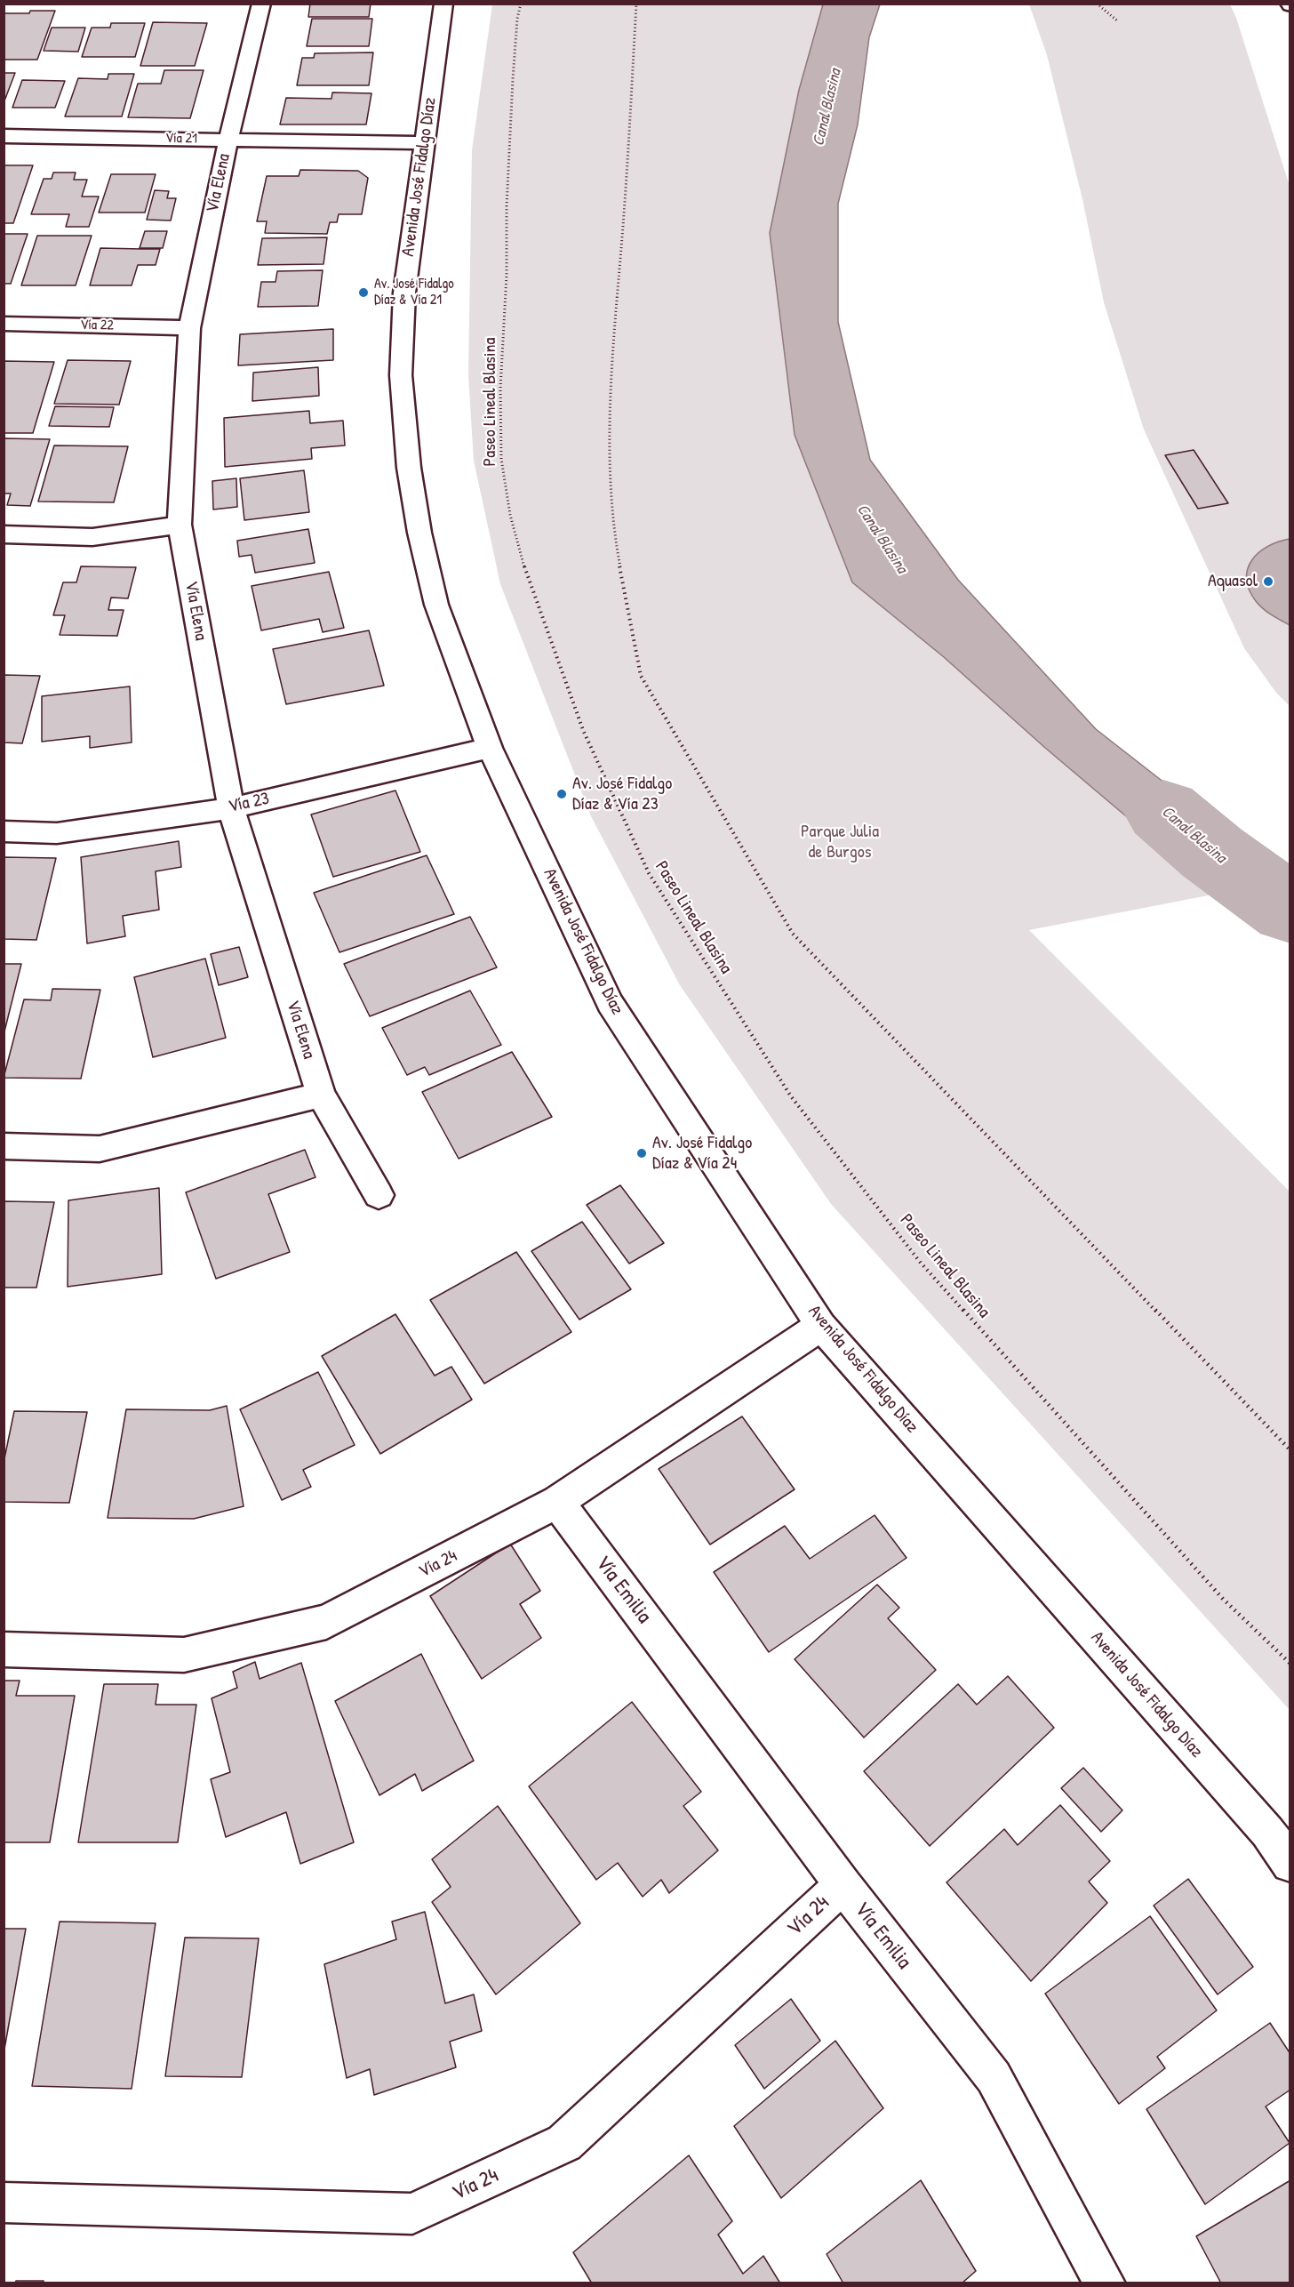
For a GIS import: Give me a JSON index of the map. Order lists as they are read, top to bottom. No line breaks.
{"streets":{"street":["Vía 21","Avenida José Fidalgo Díaz","Vía Elena","Vía 22","Vía 23","Vía 24","Vía Emilia"],"path":["Paseo Lineal Blasina"]},"crossings":[["Vía 21","Avenida José Fidalgo Díaz"],["Vía 21","Vía Elena"],["Avenida José Fidalgo Díaz","Vía 23"],["Avenida José Fidalgo Díaz","Vía 24"],["Vía Elena","Vía 22"],["Vía Elena","Vía 23"],["Vía 24","Vía Emilia"]],"water":["Canal Blasina"],"parks":["Parque Julia de Burgos"],"places":["Av. José Fidalgo Díaz & Vía 21","Aquasol","Av. José Fidalgo Díaz & Vía 23","Av. José Fidalgo Díaz & Vía 24"]}
